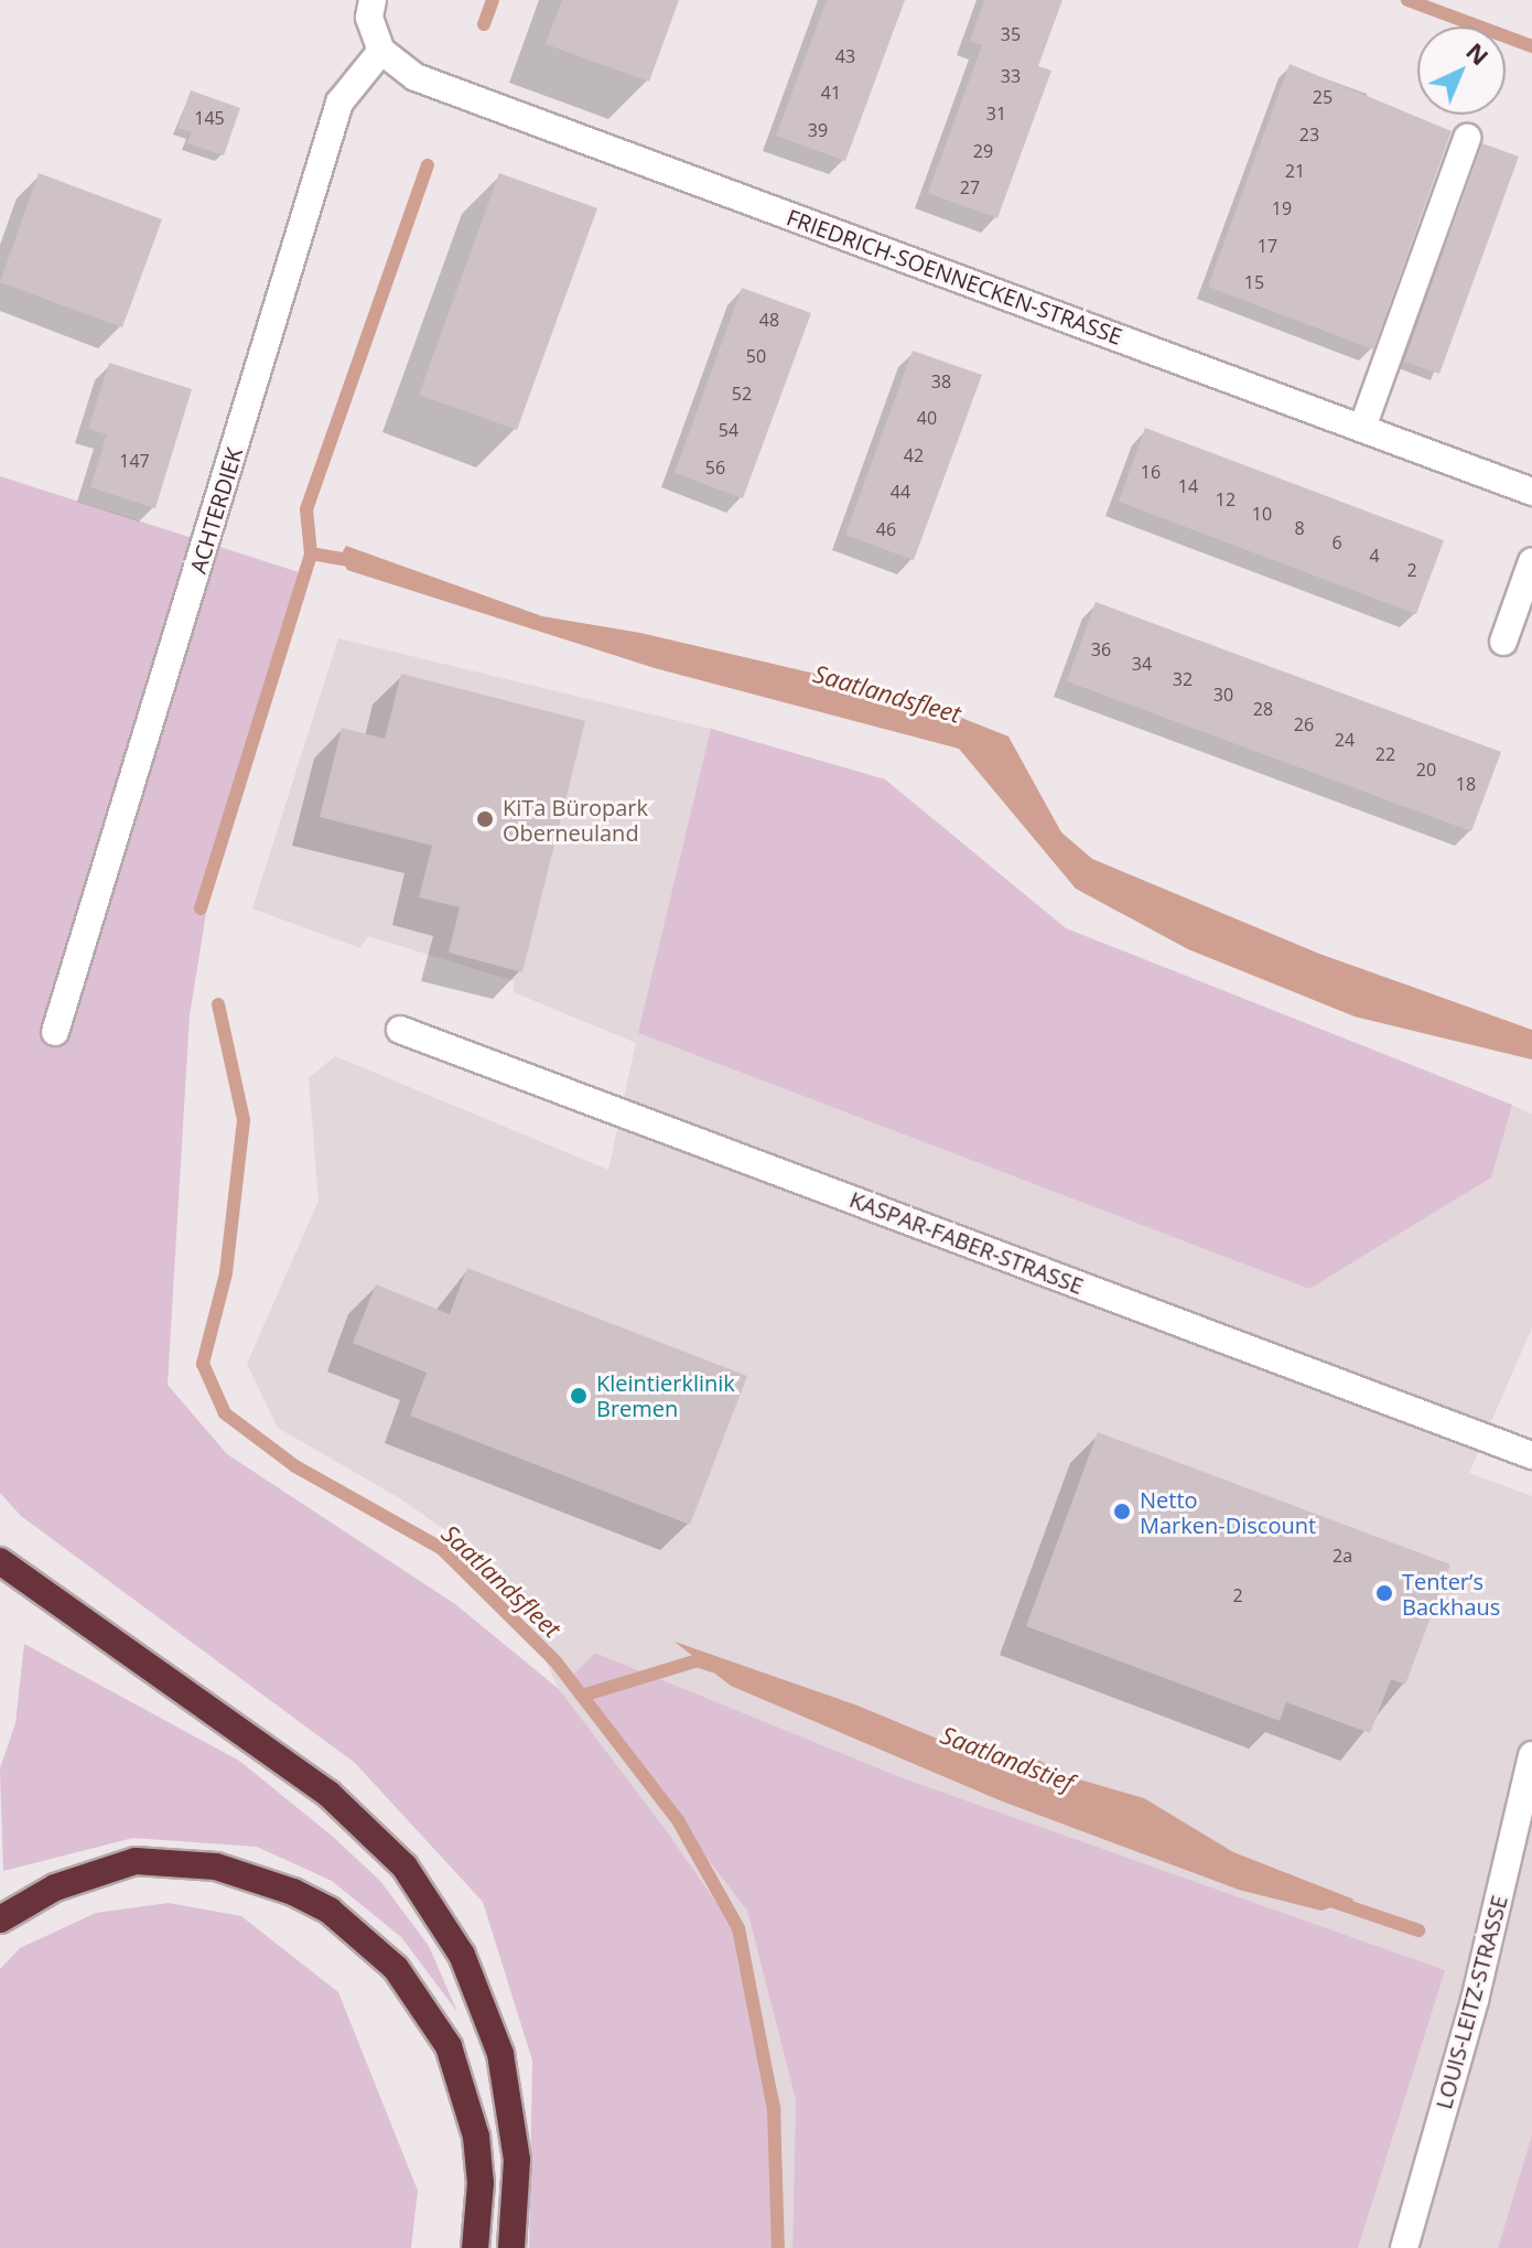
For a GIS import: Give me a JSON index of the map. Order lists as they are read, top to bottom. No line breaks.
{"streets":{"street":["FRIEDRICH-SOENNECKEN-STRASSE","ACHTERDIEK","KASPAR-FABER-STRASSE","LOUIS-LEITZ-STRASSE"]},"crossings":[["FRIEDRICH-SOENNECKEN-STRASSE","ACHTERDIEK"]],"water":["Saatlandsfleet","Saatlandstief"],"places":["KiTa Büropark Oberneuland","Kleintierklinik Bremen","Netto Marken-Discount","Tenter’s Backhaus"],"house_numbers":["35","43","33","41","25","31","145","39","23","29","21","27","19","17","15","48","50","38","52","40","54","42","147","56","16","14","44","12","10","8","46","6","4","2","36","34","32","30","28","26","24","22","20","18","2a","2"],"north":"top right"}
